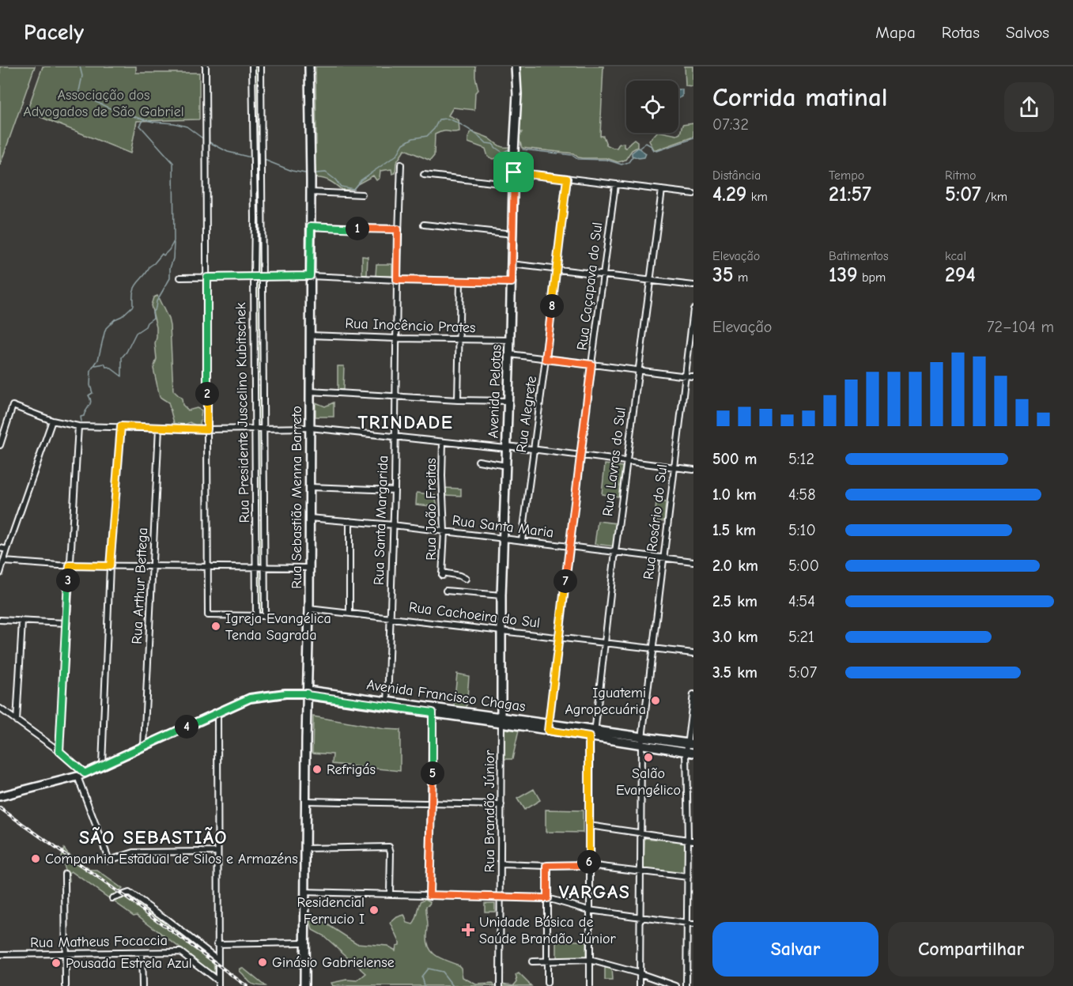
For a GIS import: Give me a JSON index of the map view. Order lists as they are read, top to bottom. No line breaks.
{"streets":{"main road":["Avenida Pelotas","Rua Sebastião Menna Barreto","Avenida Francisco Chagas"],"street":["Rua Caçapava do Sul","Rua Inocêncio Prates","Rua Presidente Juscelino Kubitschek","Rua Alegrete","Rua Lavras do Sul","Rua João Freitas","Rua Santa Margarida","Rua Rosário do Sul","Rua Santa Maria","Rua Arthur Bettega","Rua Cachoeira do Sul","Rua Brandão Júnior","Rua Matheus Focaccia"]},"crossings":[["Rua Caçapava do Sul","Rua Santa Maria"],["Rua Caçapava do Sul","Rua Cachoeira do Sul"],["Rua Caçapava do Sul","Avenida Francisco Chagas"],["Rua Inocêncio Prates","Avenida Pelotas"],["Rua Inocêncio Prates","Rua Sebastião Menna Barreto"],["Rua Inocêncio Prates","Rua Santa Margarida"],["Avenida Pelotas","Rua Santa Maria"],["Avenida Pelotas","Rua Cachoeira do Sul"],["Avenida Pelotas","Avenida Francisco Chagas"],["Avenida Pelotas","Rua Brandão Júnior"],["Rua Alegrete","Rua Santa Maria"],["Rua Lavras do Sul","Rua Santa Maria"],["Rua Lavras do Sul","Rua Cachoeira do Sul"],["Rua Lavras do Sul","Avenida Francisco Chagas"],["Rua Sebastião Menna Barreto","Rua Santa Maria"],["Rua Sebastião Menna Barreto","Rua Cachoeira do Sul"],["Rua Sebastião Menna Barreto","Avenida Francisco Chagas"],["Rua João Freitas","Rua Santa Maria"],["Rua Santa Margarida","Rua Santa Maria"],["Rua Santa Margarida","Rua Cachoeira do Sul"],["Rua Santa Margarida","Avenida Francisco Chagas"],["Rua Rosário do Sul","Rua Santa Maria"],["Rua Rosário do Sul","Rua Cachoeira do Sul"],["Rua Rosário do Sul","Avenida Francisco Chagas"],["Rua Arthur Bettega","Avenida Francisco Chagas"],["Avenida Francisco Chagas","Rua Brandão Júnior"]],"districts":["TRINDADE","SÃO SEBASTIÃO","VARGAS"],"parks":["Associação dos Advogados de São Gabriel"],"places":{"other":["Igreja Evangélica Tenda Sagrada","Iguatemi Agropecuária","Salão Evangélico","Refrigás","Companhia Estadual de Silos e Armazéns","Residencial Ferrucio I","Ginásio Gabrielense","Pousada Estrela Azul"],"health":["Unidade Básica de Saúde Brandão Júnior"]},"page":{"header":"Pacely","nav":["Mapa","Rotas","Salvos"],"heading":["Corrida matinal","07:32"],"stats":[["Distância","4.29 km"],["Tempo","21:57"],["Ritmo","5:07 /km"],["Elevação","35 m"],["Batimentos","139 bpm"],["kcal","294"]],"pins":["1","8","2","3","7","4","5","6"],"chart":["Elevação","72–104 m"],"list":[{"name":"500 m","note":"5:12"},{"name":"1.0 km","note":"4:58"},{"name":"1.5 km","note":"5:10"},{"name":"2.0 km","note":"5:00"},{"name":"2.5 km","note":"4:54"},{"name":"3.0 km","note":"5:21"},{"name":"3.5 km","note":"5:07"}],"buttons":["Salvar","Compartilhar"]}}
